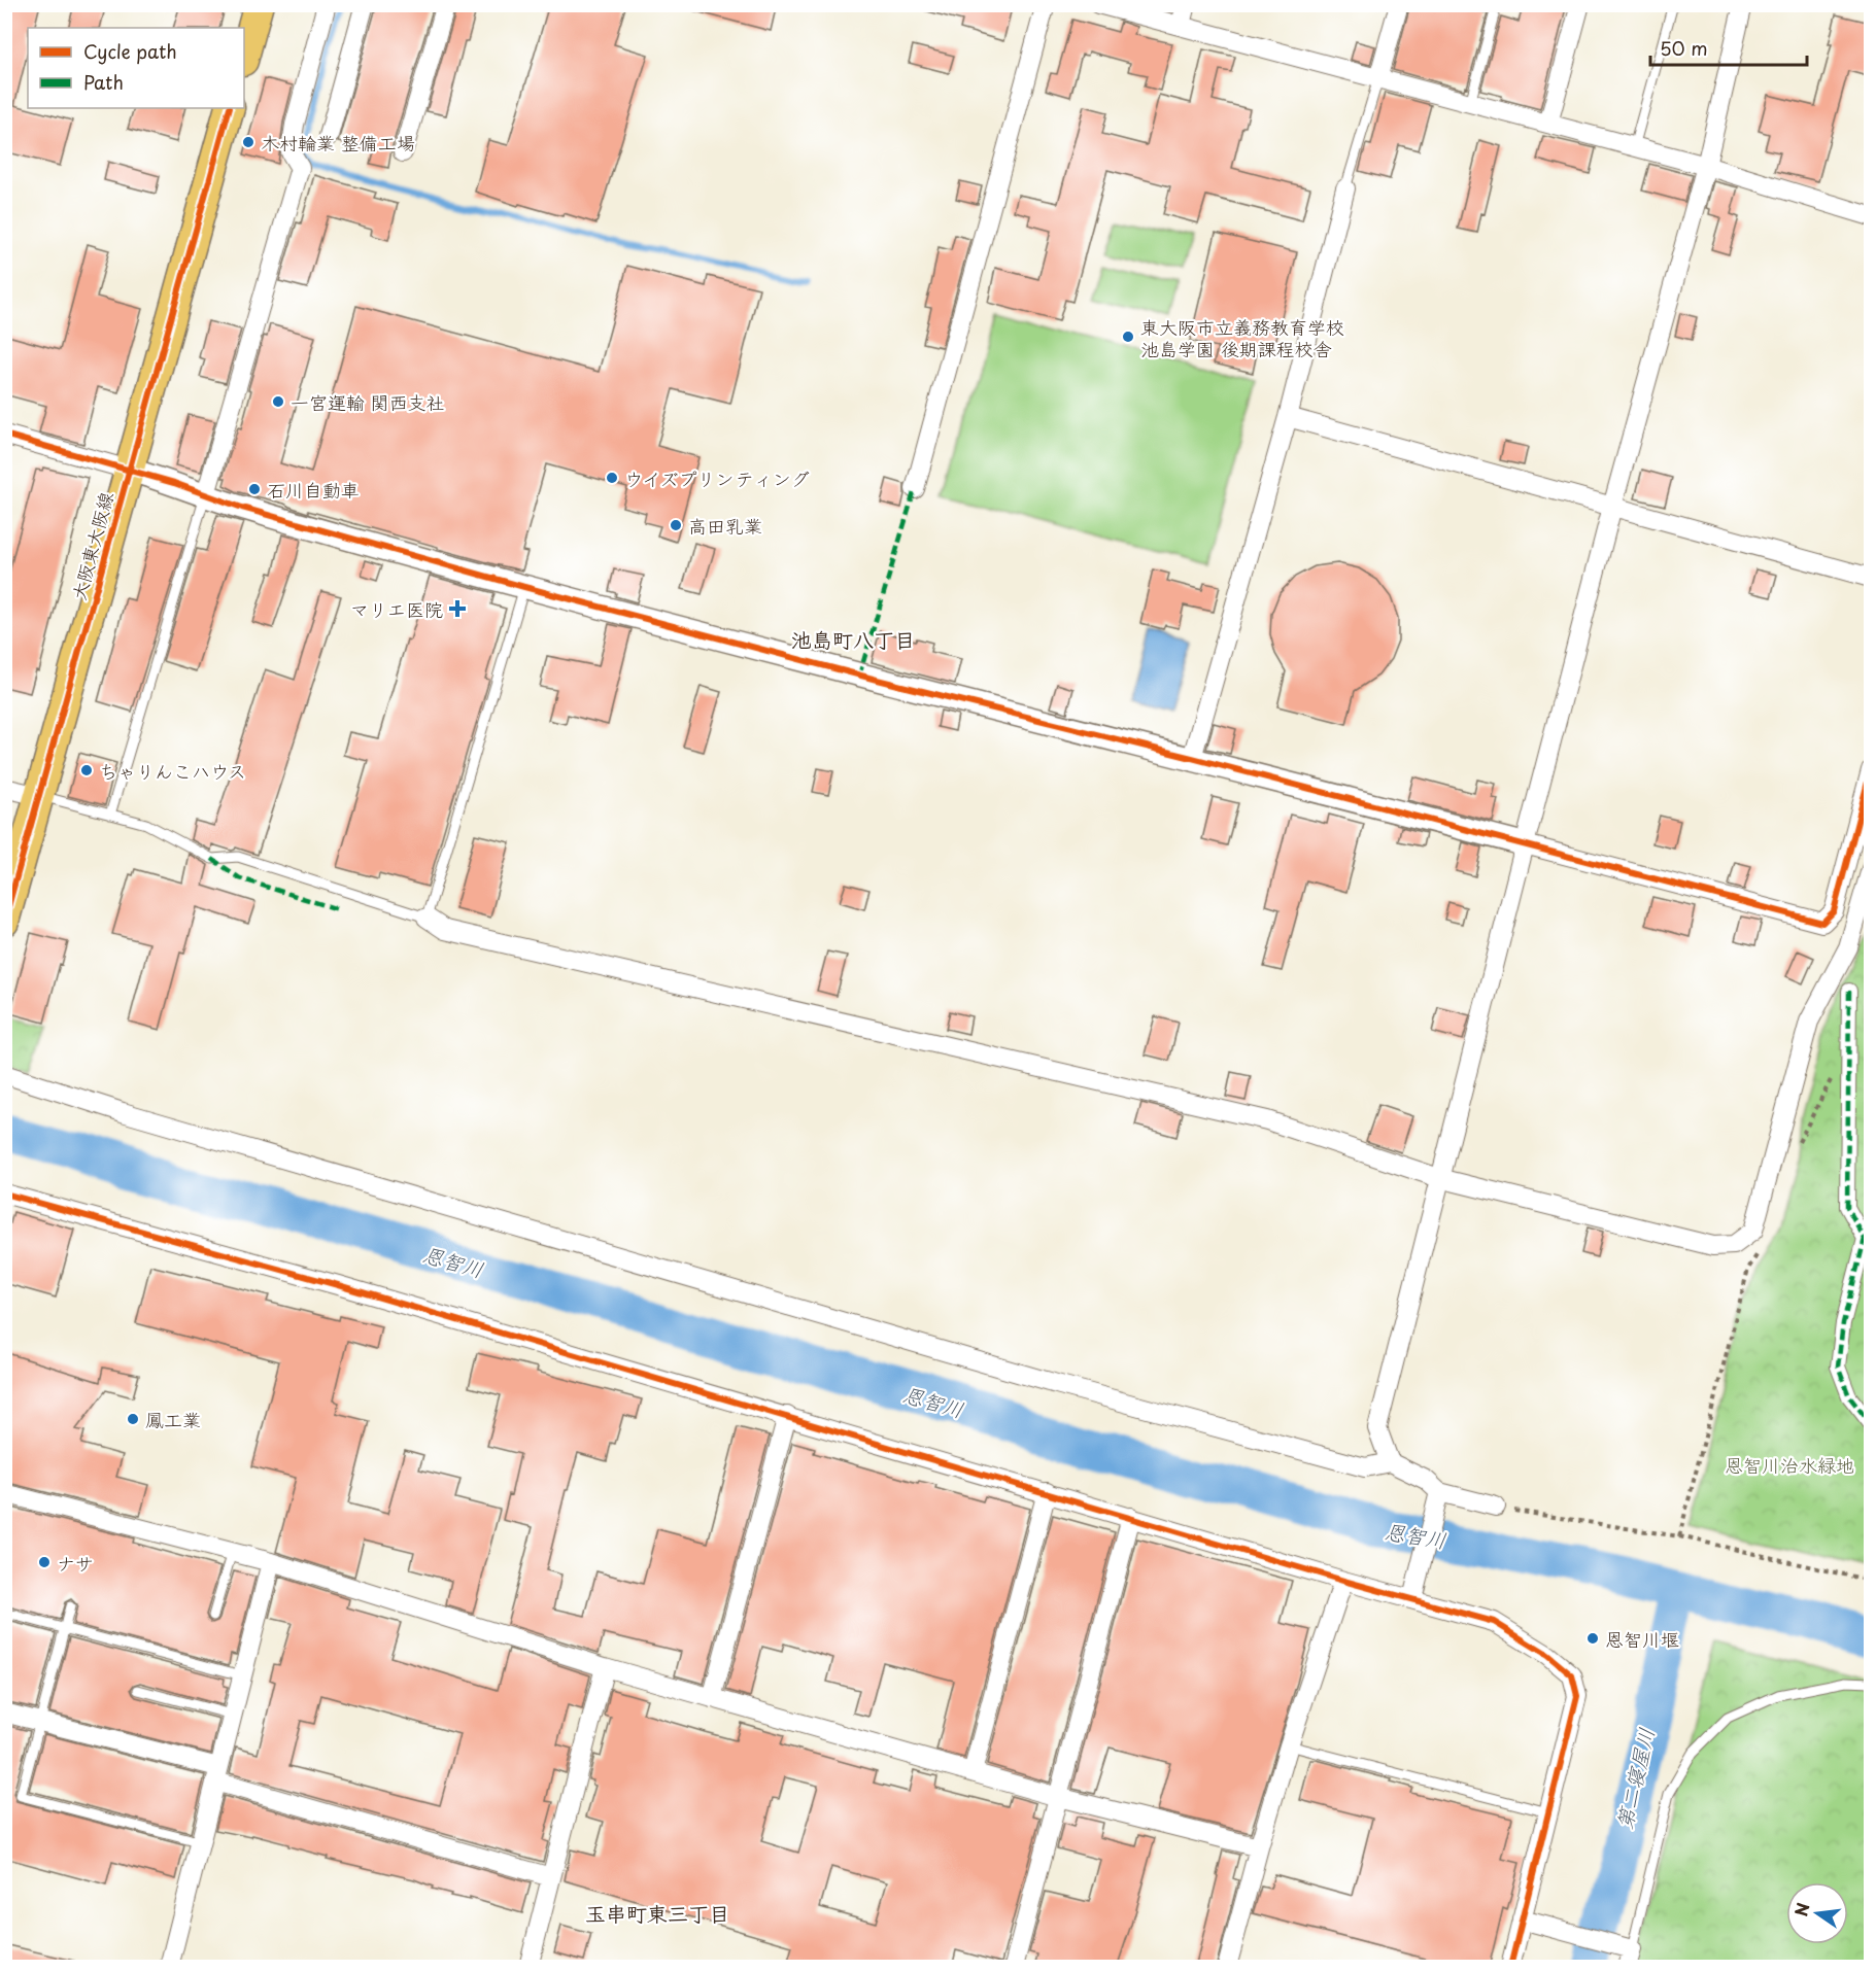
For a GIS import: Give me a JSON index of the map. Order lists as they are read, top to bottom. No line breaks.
{"streets":{"main road":["大阪東大阪線"]},"districts":["池島町八丁目","玉串町東三丁目"],"water":["恩智川","第二寝屋川"],"parks":["恩智川治水緑地"],"places":{"other":["木村輪業 整備工場","東大阪市立義務教育学校 池島学園 後期課程校舎","一宮運輸 関西支社","ウイズプリンティング","石川自動車","高田乳業","ちゃりんこハウス","鳳工業","ナサ","恩智川堰"],"health":["マリエ医院"]},"legend":["Cycle path","Path"],"scale_bar":"50 m","north":"left"}
